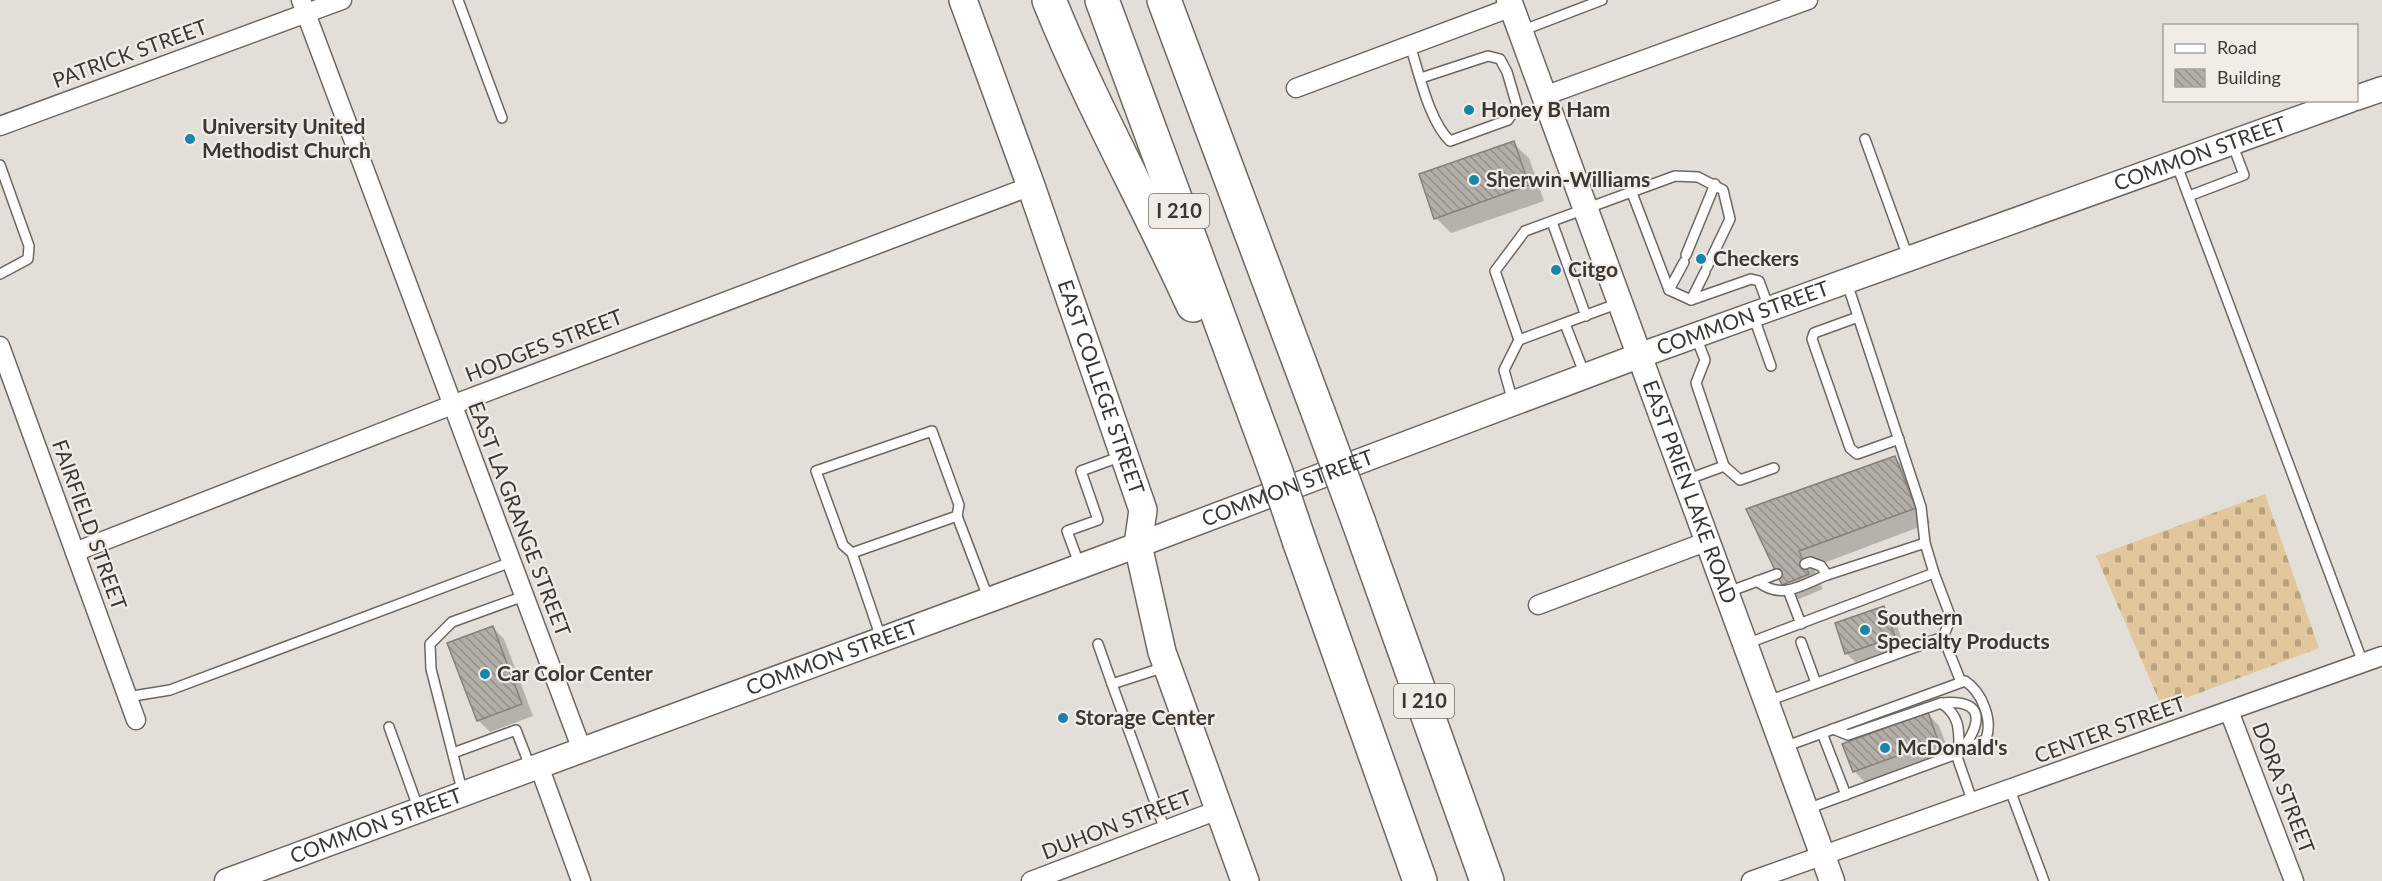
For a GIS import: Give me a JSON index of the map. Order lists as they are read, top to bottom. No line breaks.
{"streets":{"highway":["I 210"],"main road":["EAST COLLEGE STREET"],"street":["PATRICK STREET","COMMON STREET","HODGES STREET","EAST PRIEN LAKE ROAD","EAST LA GRANGE STREET","FAIRFIELD STREET","CENTER STREET","DORA STREET","DUHON STREET"]},"crossings":[["PATRICK STREET","EAST LA GRANGE STREET"],["COMMON STREET","EAST COLLEGE STREET"],["COMMON STREET","EAST PRIEN LAKE ROAD"],["COMMON STREET","EAST LA GRANGE STREET"],["HODGES STREET","EAST COLLEGE STREET"],["HODGES STREET","EAST LA GRANGE STREET"],["HODGES STREET","FAIRFIELD STREET"],["EAST COLLEGE STREET","DUHON STREET"],["EAST PRIEN LAKE ROAD","CENTER STREET"],["CENTER STREET","DORA STREET"]],"places":["Honey B Ham","University United Methodist Church","Sherwin-Williams","Checkers","Citgo","Southern Specialty Products","Car Color Center","Storage Center","McDonald's"],"legend":["Road","Building"]}
